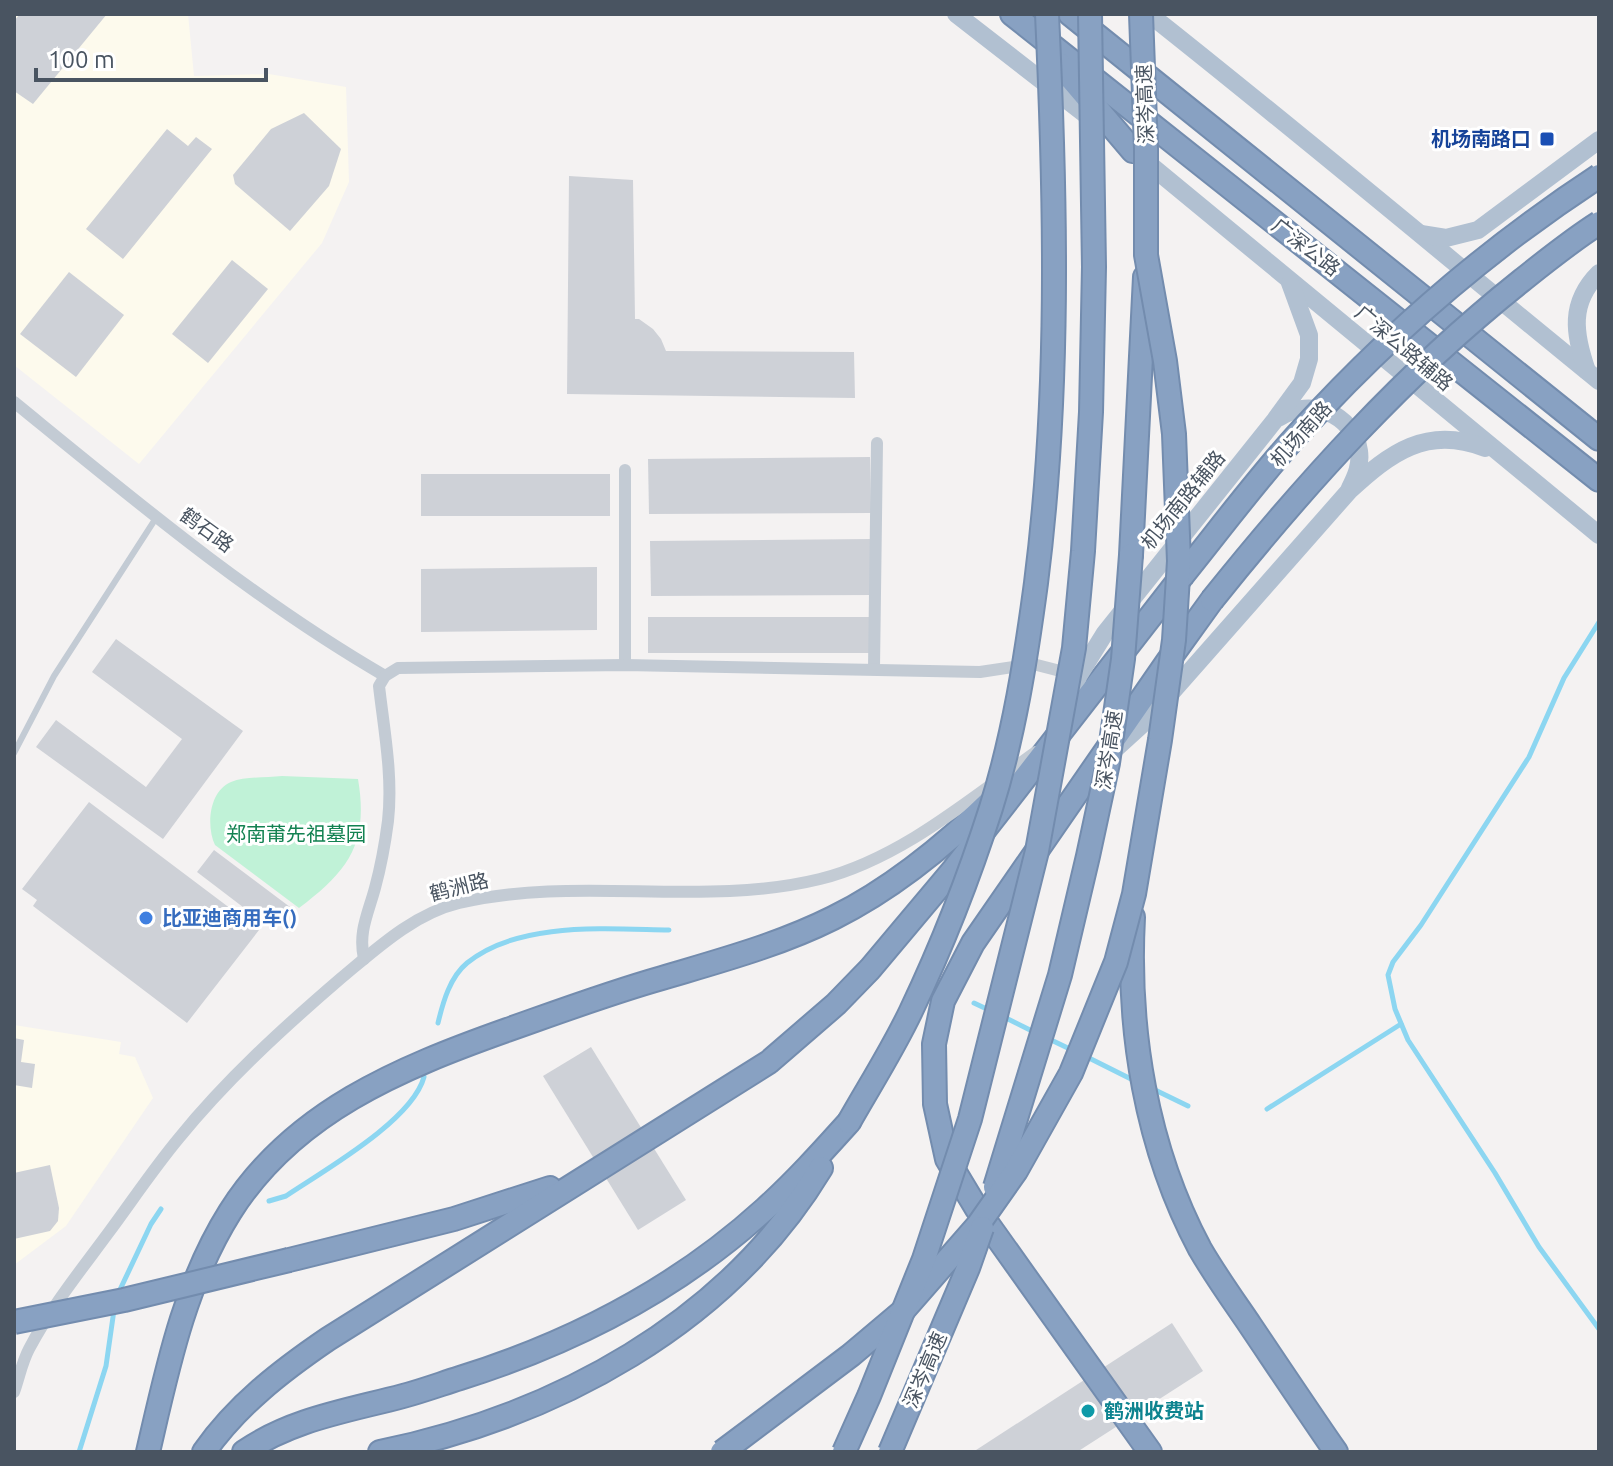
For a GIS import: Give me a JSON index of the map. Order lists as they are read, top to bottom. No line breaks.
{"streets":{"highway":["深岑高速","广深公路","机场南路"],"main road":["广深公路辅路","机场南路辅路"],"street":["鹤石路","鹤洲路"]},"crossings":[["广深公路辅路","机场南路辅路"],["机场南路","机场南路辅路"],["机场南路","鹤洲路"],["机场南路辅路","鹤洲路"]],"parks":["郑南莆先祖墓园"],"places":{"transit":["机场南路口"],"other":["比亚迪商用车()","鹤洲收费站"]},"scale_bar":"100 m"}
